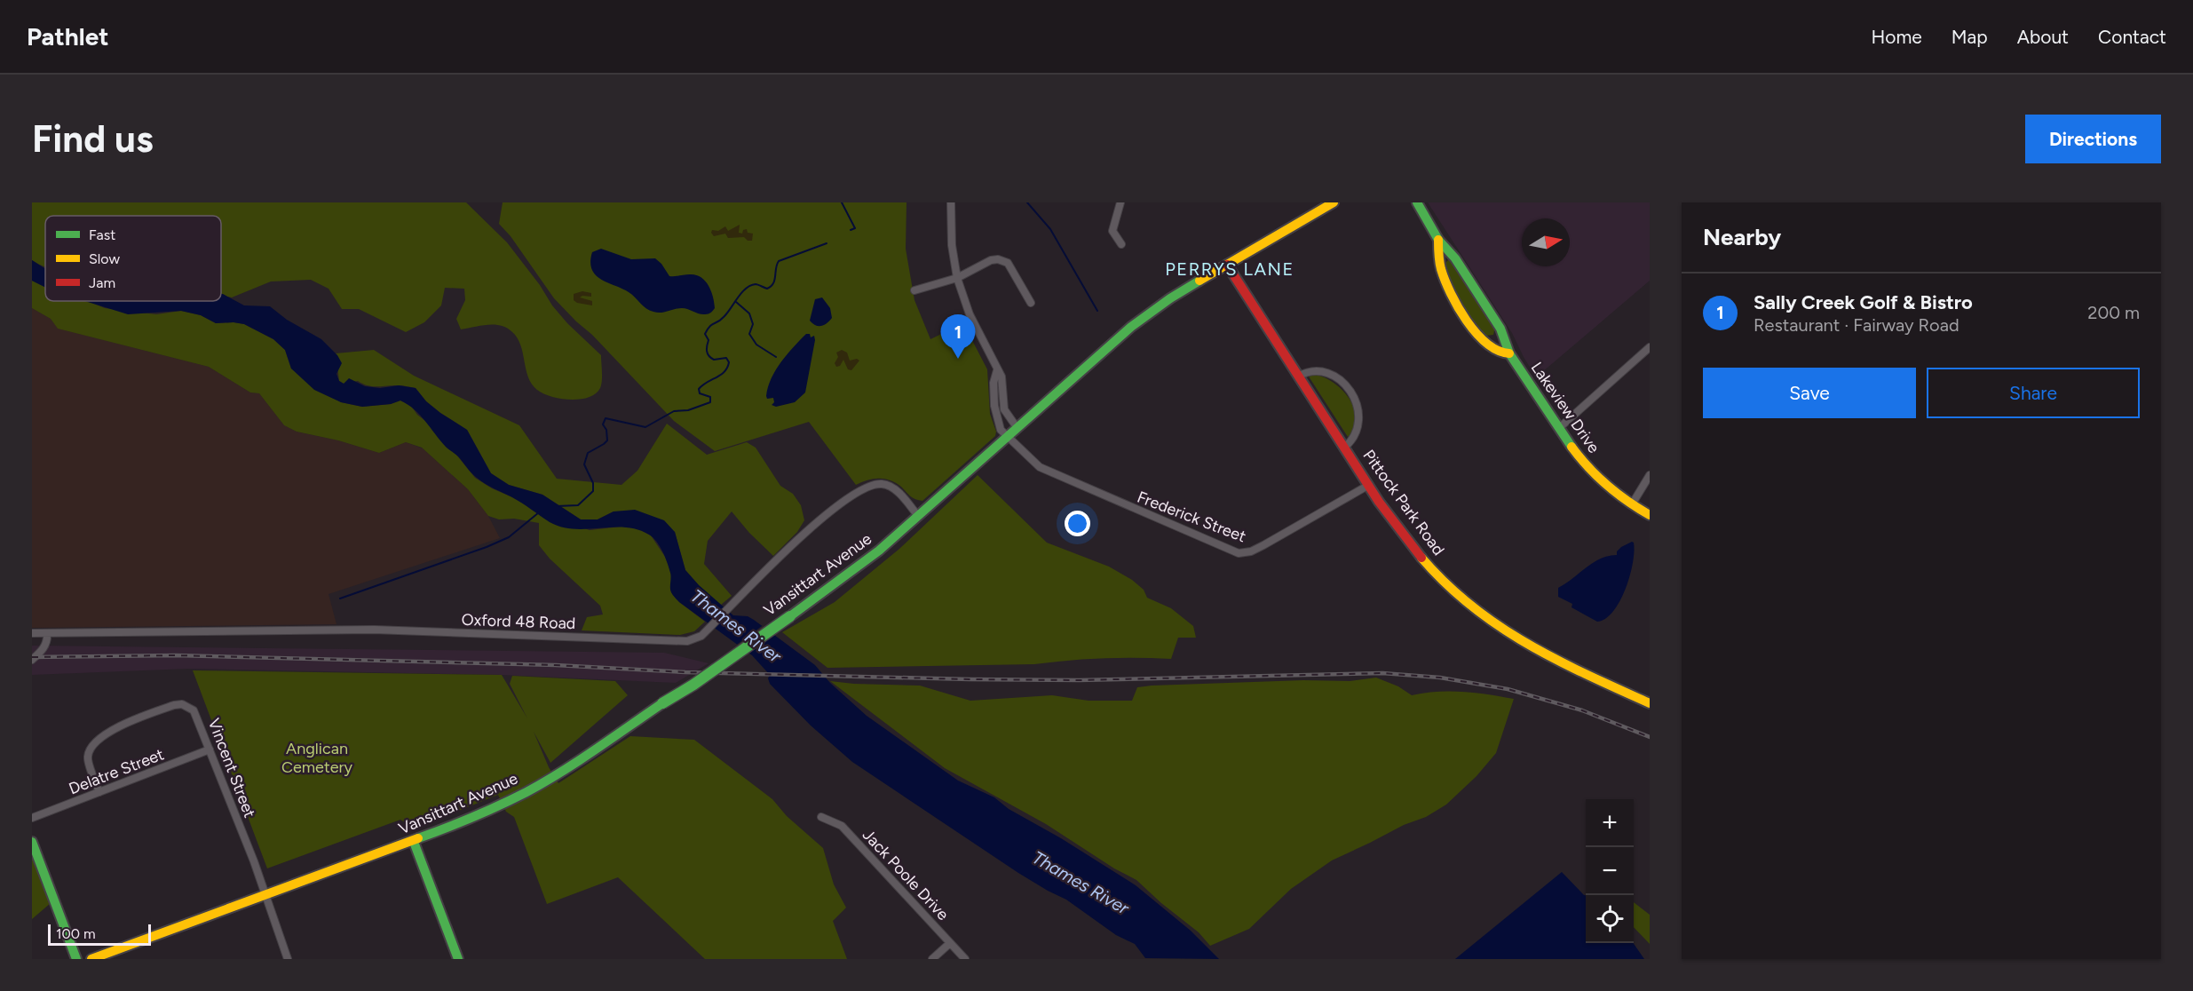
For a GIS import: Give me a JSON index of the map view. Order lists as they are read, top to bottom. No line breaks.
{"streets":{"main road":["Lakeview Drive","Pittock Park Road","Vansittart Avenue"],"street":["Frederick Street","Oxford 48 Road","Vincent Street","Delatre Street","Jack Poole Drive"]},"crossings":[["Pittock Park Road","Frederick Street"],["Pittock Park Road","Vansittart Avenue"],["Frederick Street","Vansittart Avenue"],["Vansittart Avenue","Oxford 48 Road"],["Vansittart Avenue","Vincent Street"],["Vincent Street","Delatre Street"]],"districts":["PERRYS LANE"],"water":["Thames River"],"parks":["Anglican Cemetery"],"legend":["Fast","Slow","Jam"],"scale_bar":"100 m","north":"right","page":{"header":"Pathlet","nav":["Home","Map","About","Contact"],"buttons":["Directions",["Save","Share"]],"title":"Find us","heading":"Nearby","list":[{"mark":"1","name":"Sally Creek Golf & Bistro","note":"Restaurant · Fairway Road","value":"200 m"}],"pins":"1","map_buttons":["+","−"],"scale":"100 m"}}
